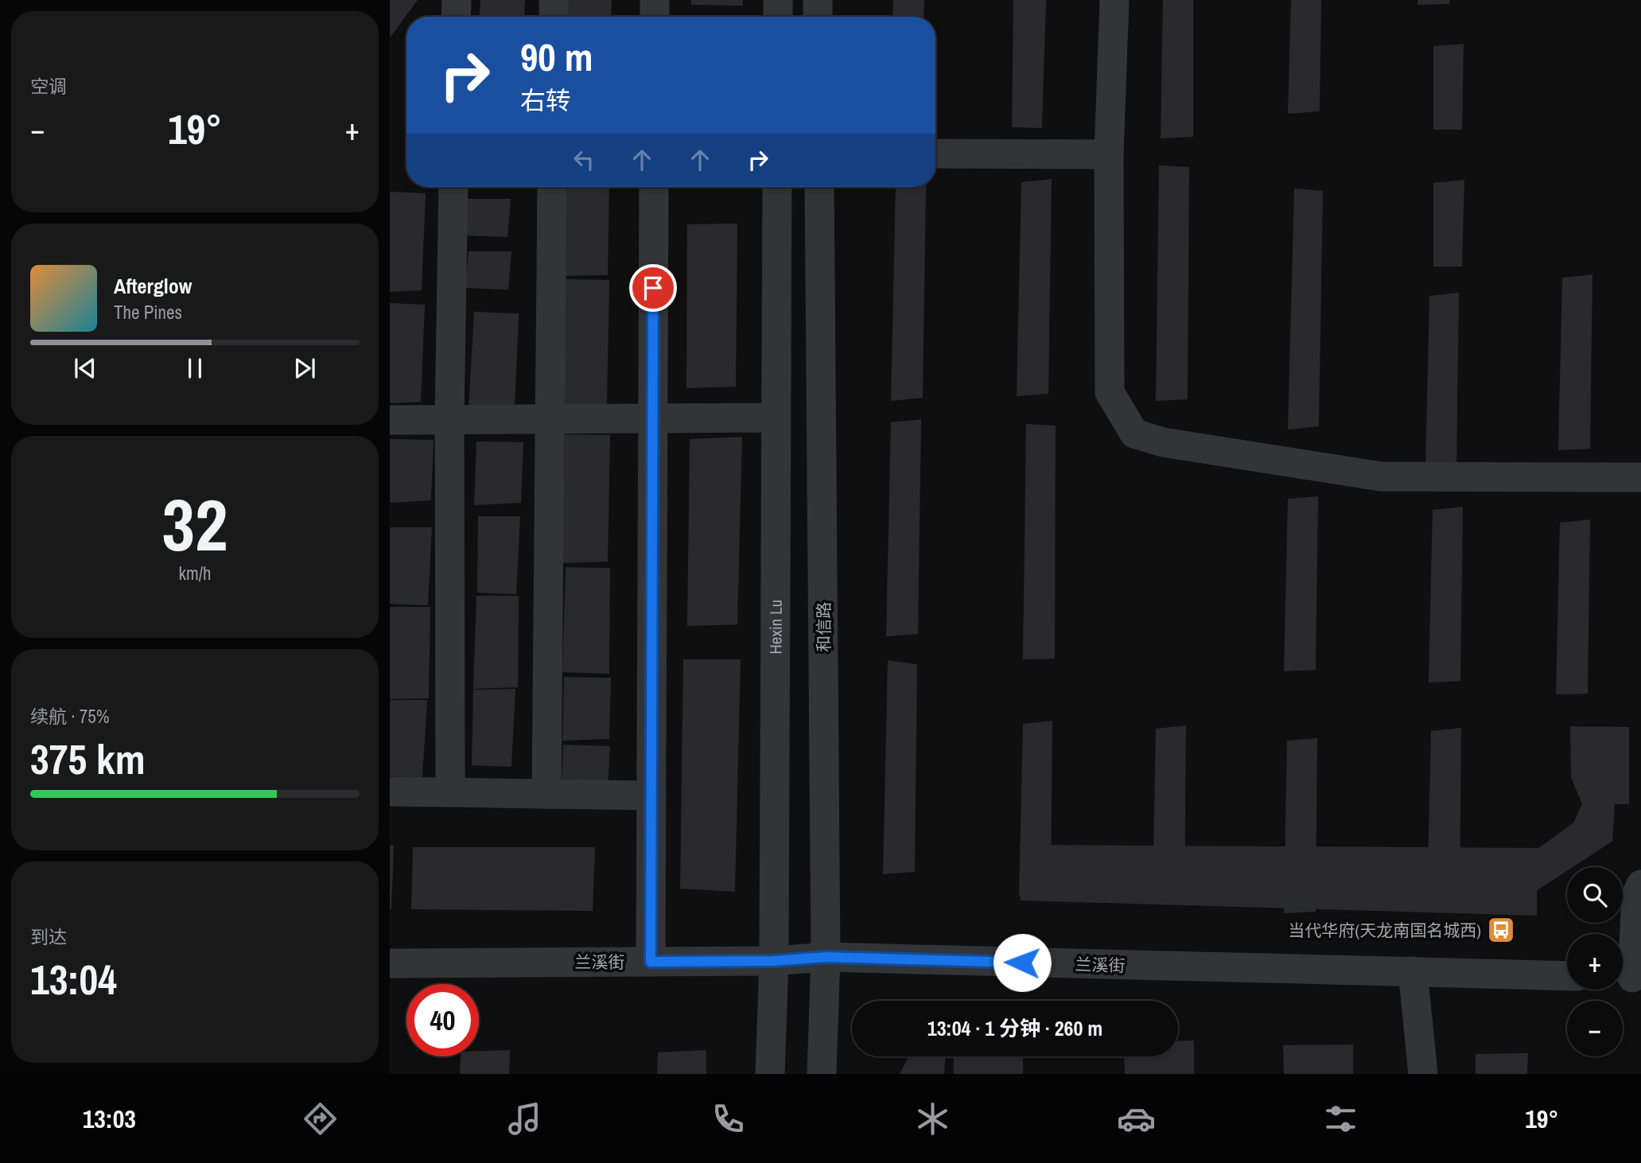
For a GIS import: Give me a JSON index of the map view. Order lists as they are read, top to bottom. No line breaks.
{"streets":{"street":["Hexin Lu","和信路","兰溪街"]},"crossings":[["Hexin Lu","兰溪街"],["和信路","兰溪街"]],"places":{"bus stop":["当代华府(天龙南国名城西)"]},"page":{"tile":["空调",["32","km/h"],["续航 · 75%","375 km"],["到达","13:04"]],"turn":["90 m","右转"],"heat":["−","19°","+"],"song":["Afterglow","The Pines"],"map_buttons":["+","−"],"limit":"40","trip":"13:04 · 1 分钟 · 260 m","tabs":["13:03","19°"]}}
